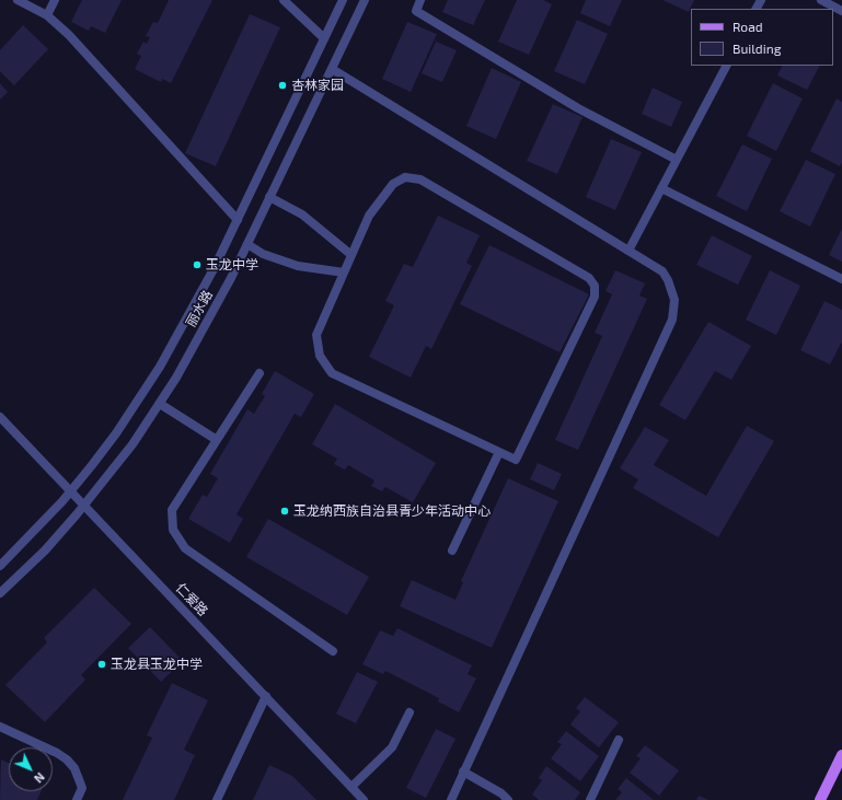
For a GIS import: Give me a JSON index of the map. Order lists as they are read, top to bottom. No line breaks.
{"streets":{"street":["丽水路","仁爱路"]},"crossings":[["丽水路","仁爱路"]],"places":["杏林家园","玉龙中学","玉龙纳西族自治县青少年活动中心","玉龙县玉龙中学"],"legend":["Road","Building"],"north":"bottom right"}
